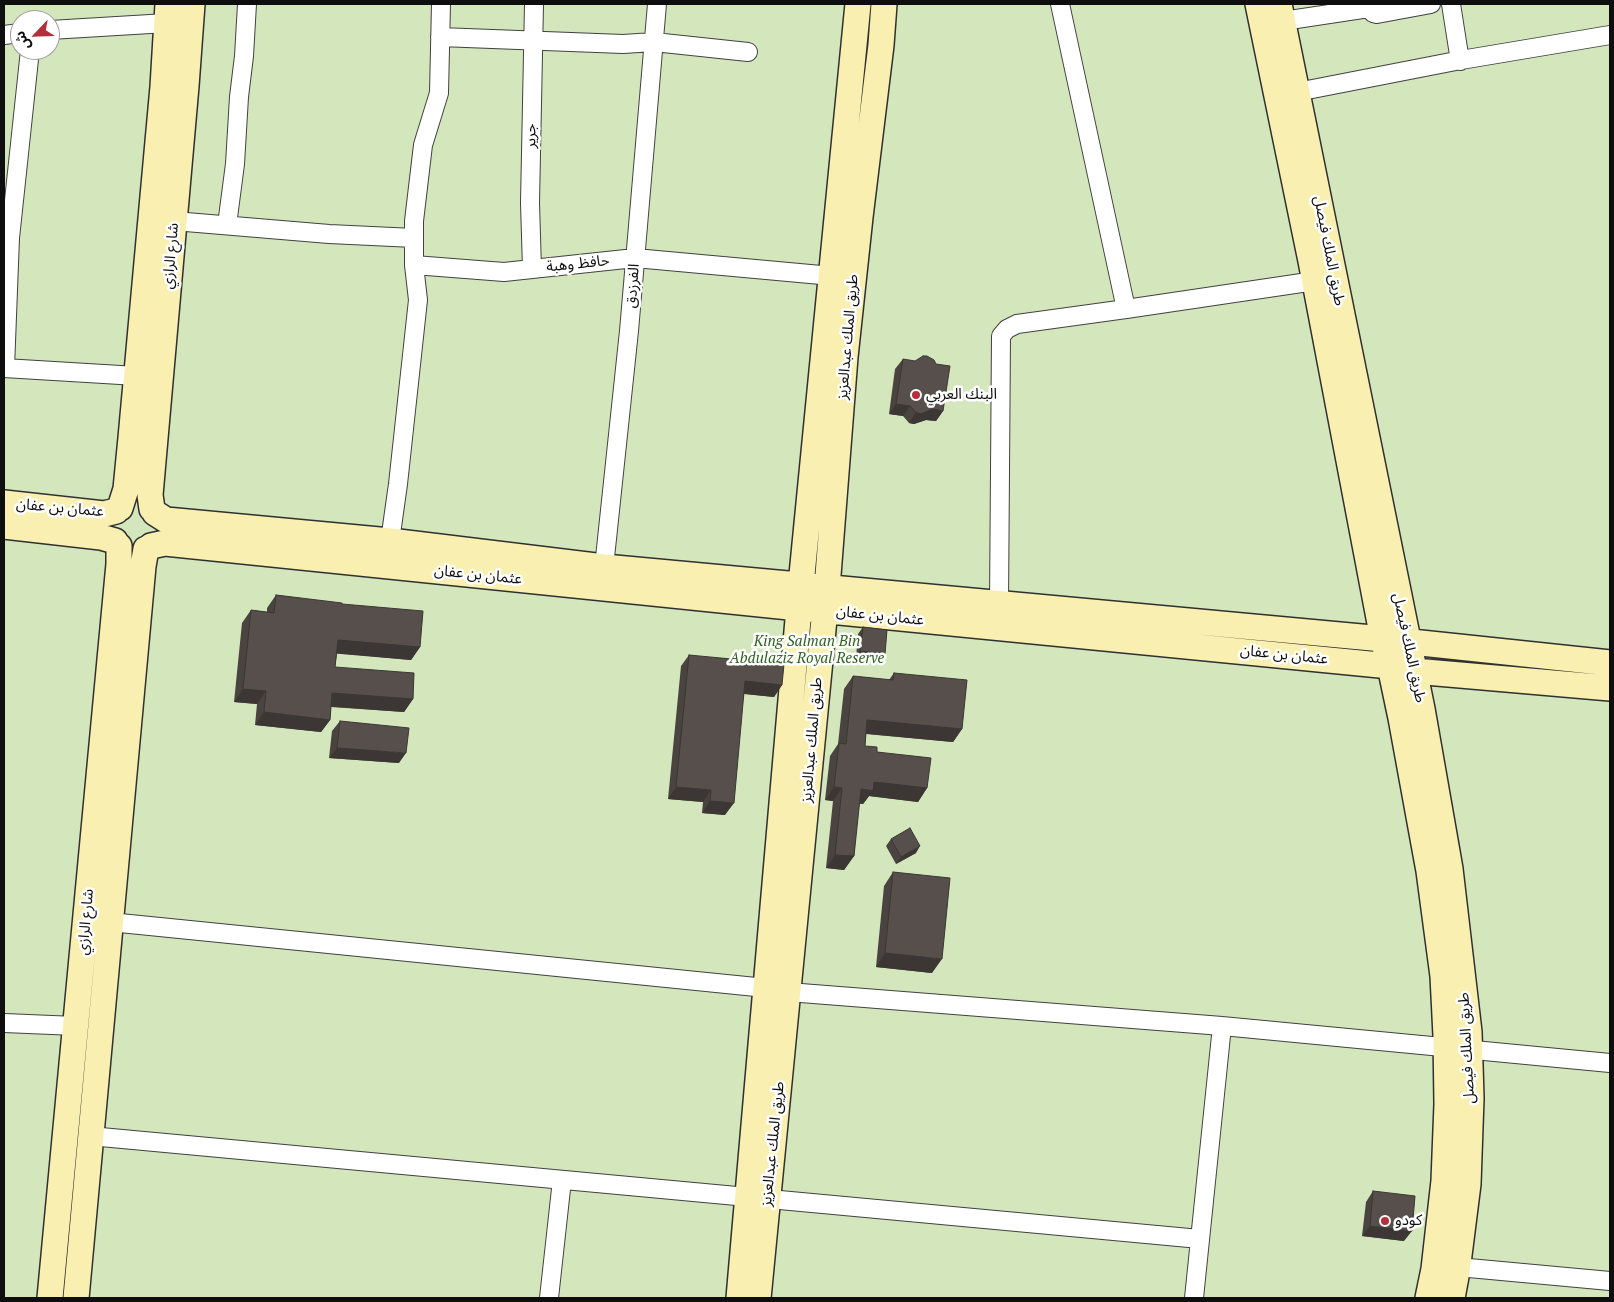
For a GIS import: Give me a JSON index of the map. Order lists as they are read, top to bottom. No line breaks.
{"streets":{"street":["جرير","طريق الملك فيصل","شارع الرازي","حافظ وهبة","الفرزدق","طريق الملك عبدالعزيز","عثمان بن عفان"]},"crossings":[["جرير","حافظ وهبة"],["طريق الملك فيصل","عثمان بن عفان"],["شارع الرازي","عثمان بن عفان"],["حافظ وهبة","الفرزدق"],["حافظ وهبة","طريق الملك عبدالعزيز"],["الفرزدق","عثمان بن عفان"],["طريق الملك عبدالعزيز","عثمان بن عفان"]],"parks":["King Salman Bin Abdulaziz Royal Reserve"],"places":["البنك العربي","كودو"],"north":"bottom left"}
